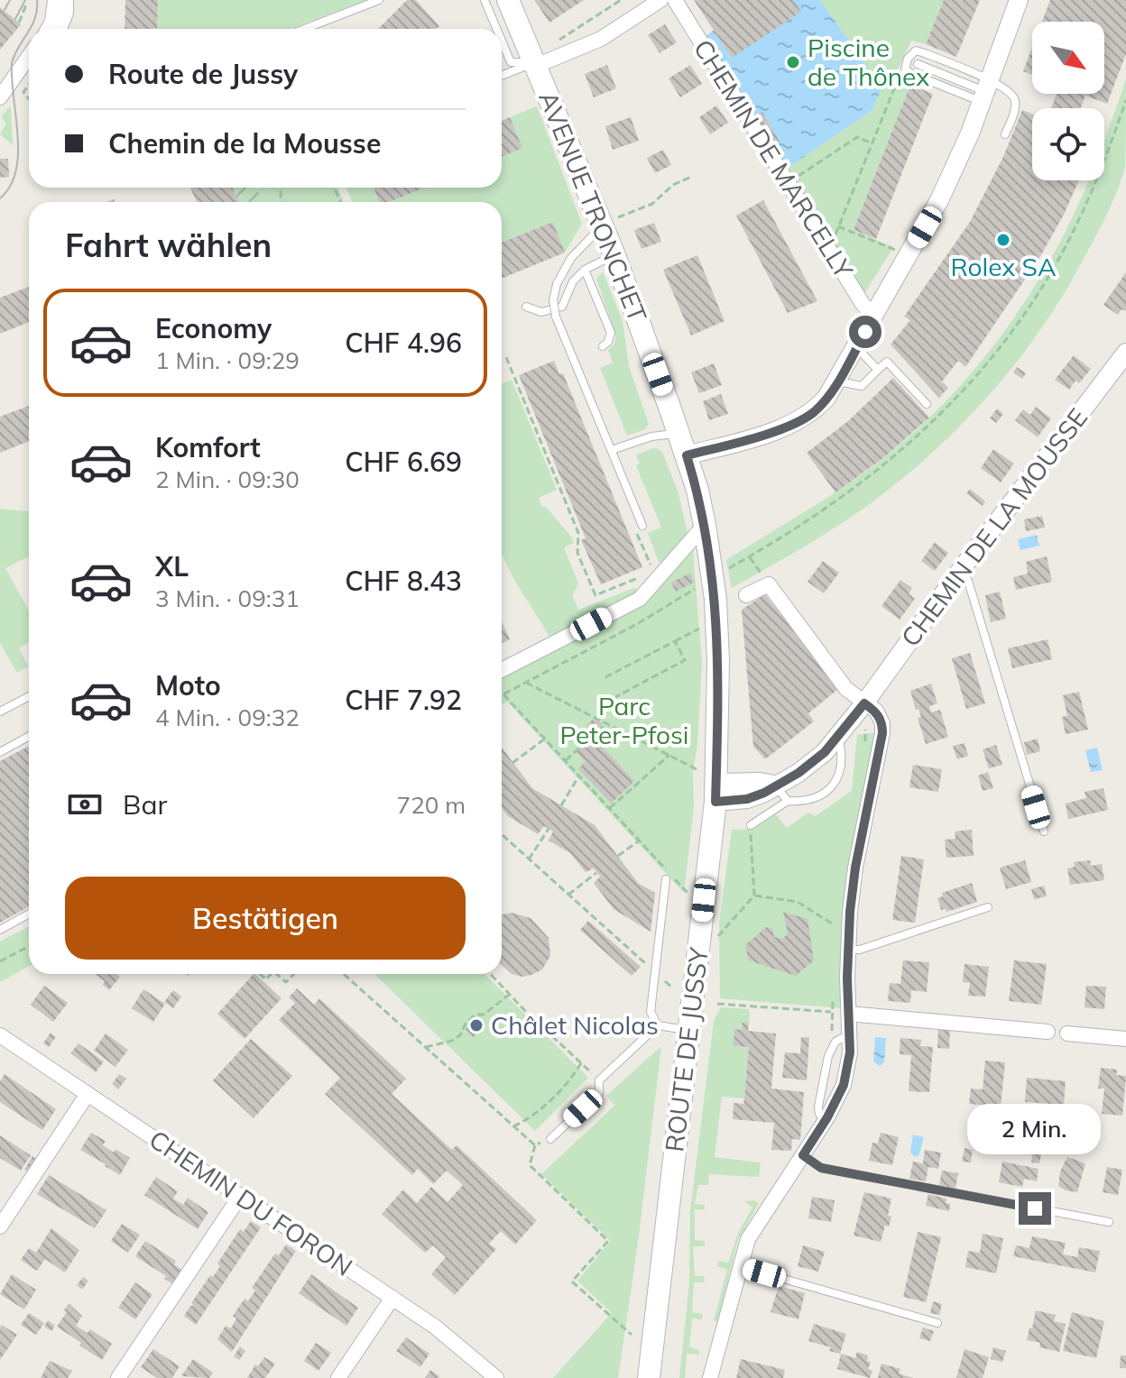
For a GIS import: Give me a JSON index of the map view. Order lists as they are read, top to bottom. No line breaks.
{"streets":{"main road":["AVENUE TRONCHET","ROUTE DE JUSSY"],"street":["CHEMIN DE MARCELLY","CHEMIN DE LA MOUSSE","CHEMIN DU FORON"]},"crossings":[["AVENUE TRONCHET","ROUTE DE JUSSY"]],"parks":["Parc Peter-Pfosi"],"places":["Piscine de Thônex","Rolex SA","Châlet Nicolas"],"north":"bottom right","page":{"banner":["Route de Jussy","Chemin de la Mousse"],"heading":"Fahrt wählen","list":[{"name":"Economy","note":"1 Min. · 09:29","value":"CHF 4.96"},{"name":"Komfort","note":"2 Min. · 09:30","value":"CHF 6.69"},{"name":"XL","note":"3 Min. · 09:31","value":"CHF 8.43"},{"name":"Moto","note":"4 Min. · 09:32","value":"CHF 7.92"}],"pay":["Bar","720 m"],"buttons":"Bestätigen","bubble":"2 Min."}}
